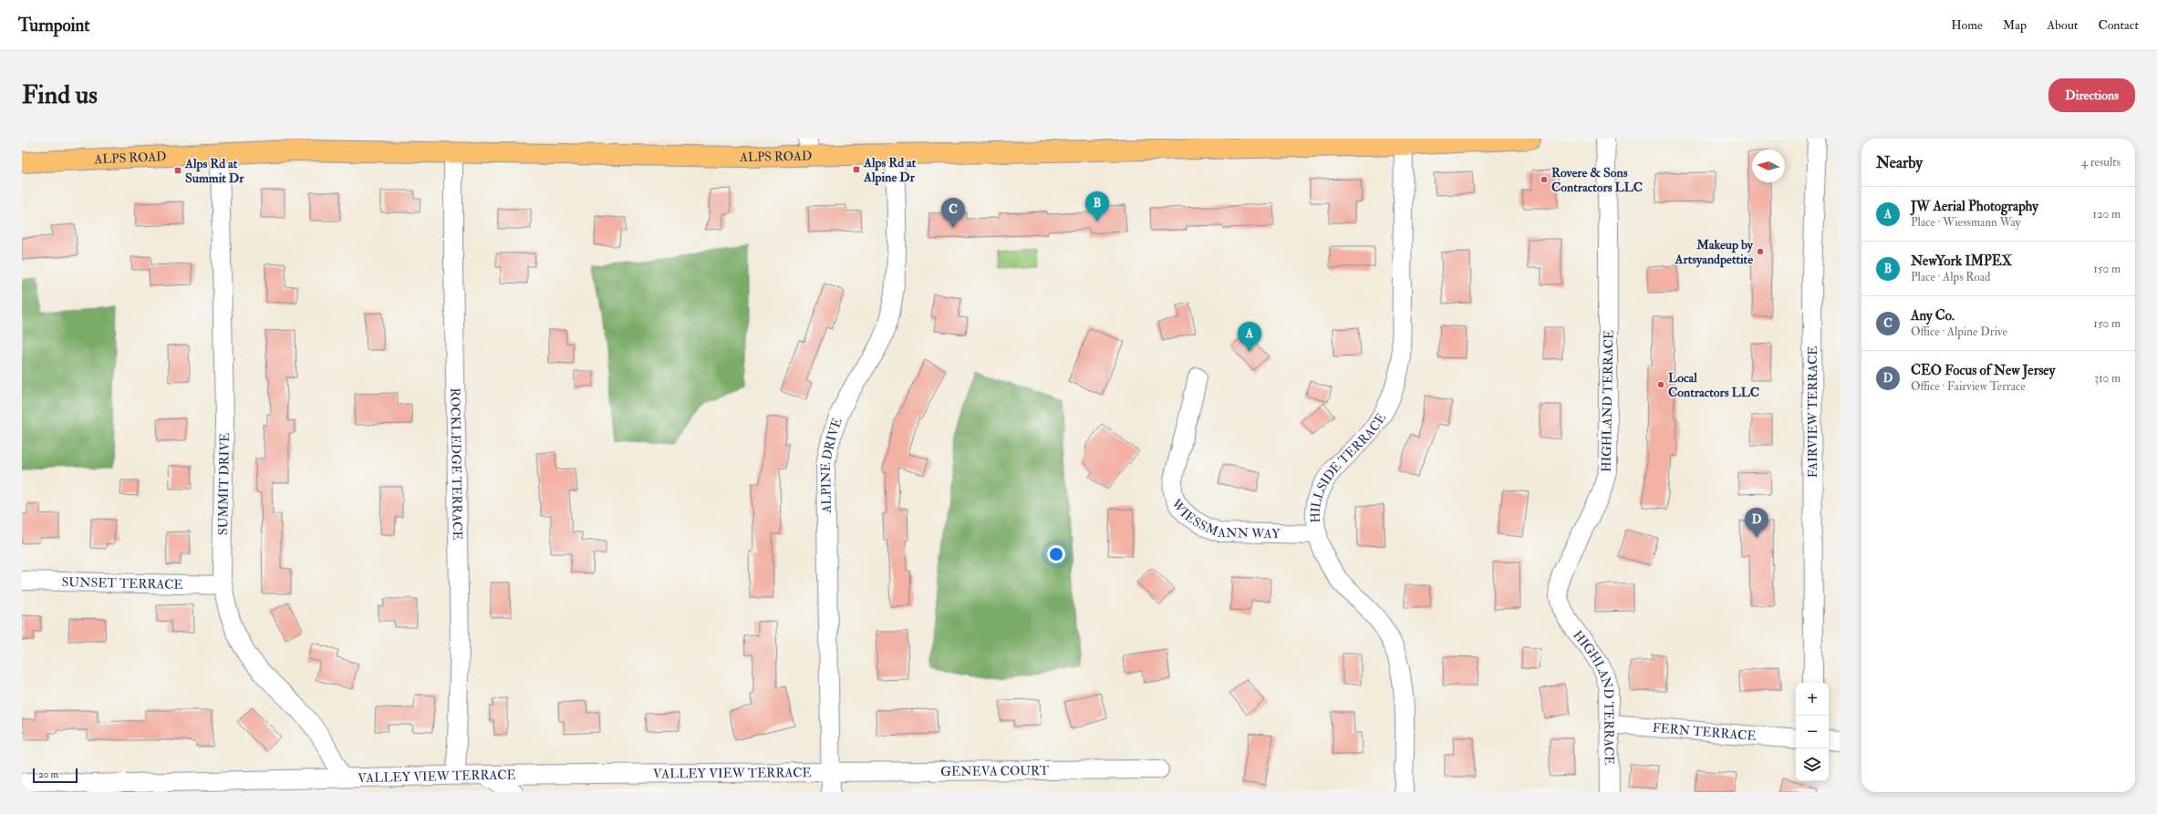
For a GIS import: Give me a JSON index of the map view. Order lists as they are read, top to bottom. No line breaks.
{"streets":{"main road":["ALPS ROAD"],"street":["HIGHLAND TERRACE","FAIRVIEW TERRACE","ROCKLEDGE TERRACE","ALPINE DRIVE","HILLSIDE TERRACE","SUMMIT DRIVE","WIESSMANN WAY","SUNSET TERRACE","FERN TERRACE","GENEVA COURT","VALLEY VIEW TERRACE"]},"crossings":[["ALPS ROAD","ROCKLEDGE TERRACE"],["ALPS ROAD","ALPINE DRIVE"],["ALPS ROAD","HILLSIDE TERRACE"],["ALPS ROAD","SUMMIT DRIVE"],["HIGHLAND TERRACE","FERN TERRACE"],["ROCKLEDGE TERRACE","VALLEY VIEW TERRACE"],["ALPINE DRIVE","GENEVA COURT"],["ALPINE DRIVE","VALLEY VIEW TERRACE"],["HILLSIDE TERRACE","WIESSMANN WAY"],["SUMMIT DRIVE","SUNSET TERRACE"],["SUMMIT DRIVE","VALLEY VIEW TERRACE"],["GENEVA COURT","VALLEY VIEW TERRACE"]],"places":{"transit":["Alps Rd at Alpine Dr","Alps Rd at Summit Dr"],"other":["Rovere & Sons Contractors LLC","Makeup by Artsyandpettite","Local Contractors LLC"]},"scale_bar":"20 m","north":"left","page":{"header":"Turnpoint","nav":["Home","Map","About","Contact"],"buttons":"Directions","title":"Find us","heading":["Nearby","4 results"],"list":[{"mark":"A","name":"JW Aerial Photography","note":"Place · Wiessmann Way","value":"120 m"},{"mark":"B","name":"NewYork IMPEX","note":"Place · Alps Road","value":"150 m"},{"mark":"C","name":"Any Co.","note":"Office · Alpine Drive","value":"150 m"},{"mark":"D","name":"CEO Focus of New Jersey","note":"Office · Fairview Terrace","value":"310 m"}],"pins":["B","C","A","D"],"map_buttons":["+","−"],"scale":"20 m"}}
